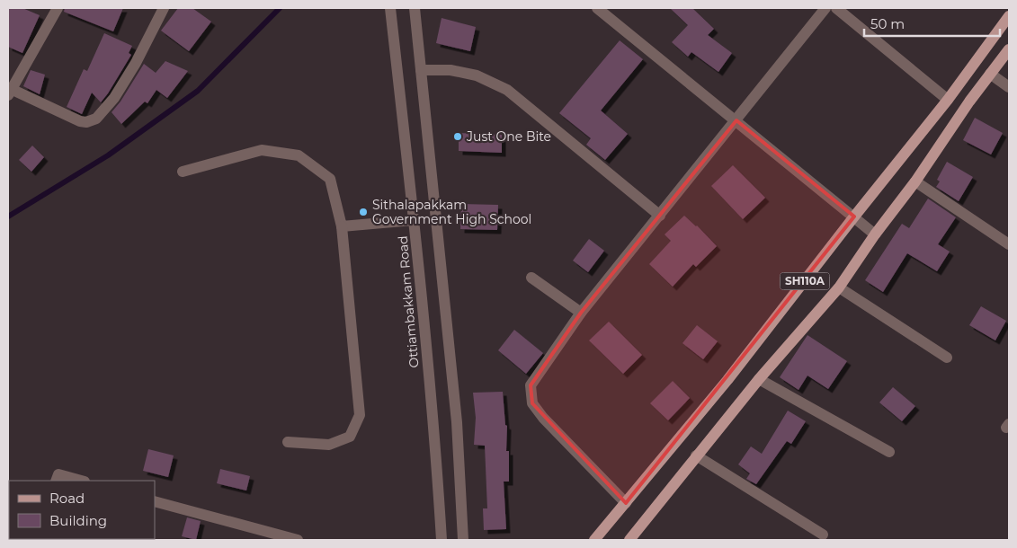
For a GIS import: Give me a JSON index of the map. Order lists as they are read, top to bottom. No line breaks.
{"streets":{"main road":["SH110A"],"street":["Ottiambakkam Road"]},"places":["Just One Bite","Sithalapakkam Government High School"],"legend":["Road","Building"],"scale_bar":"50 m"}
